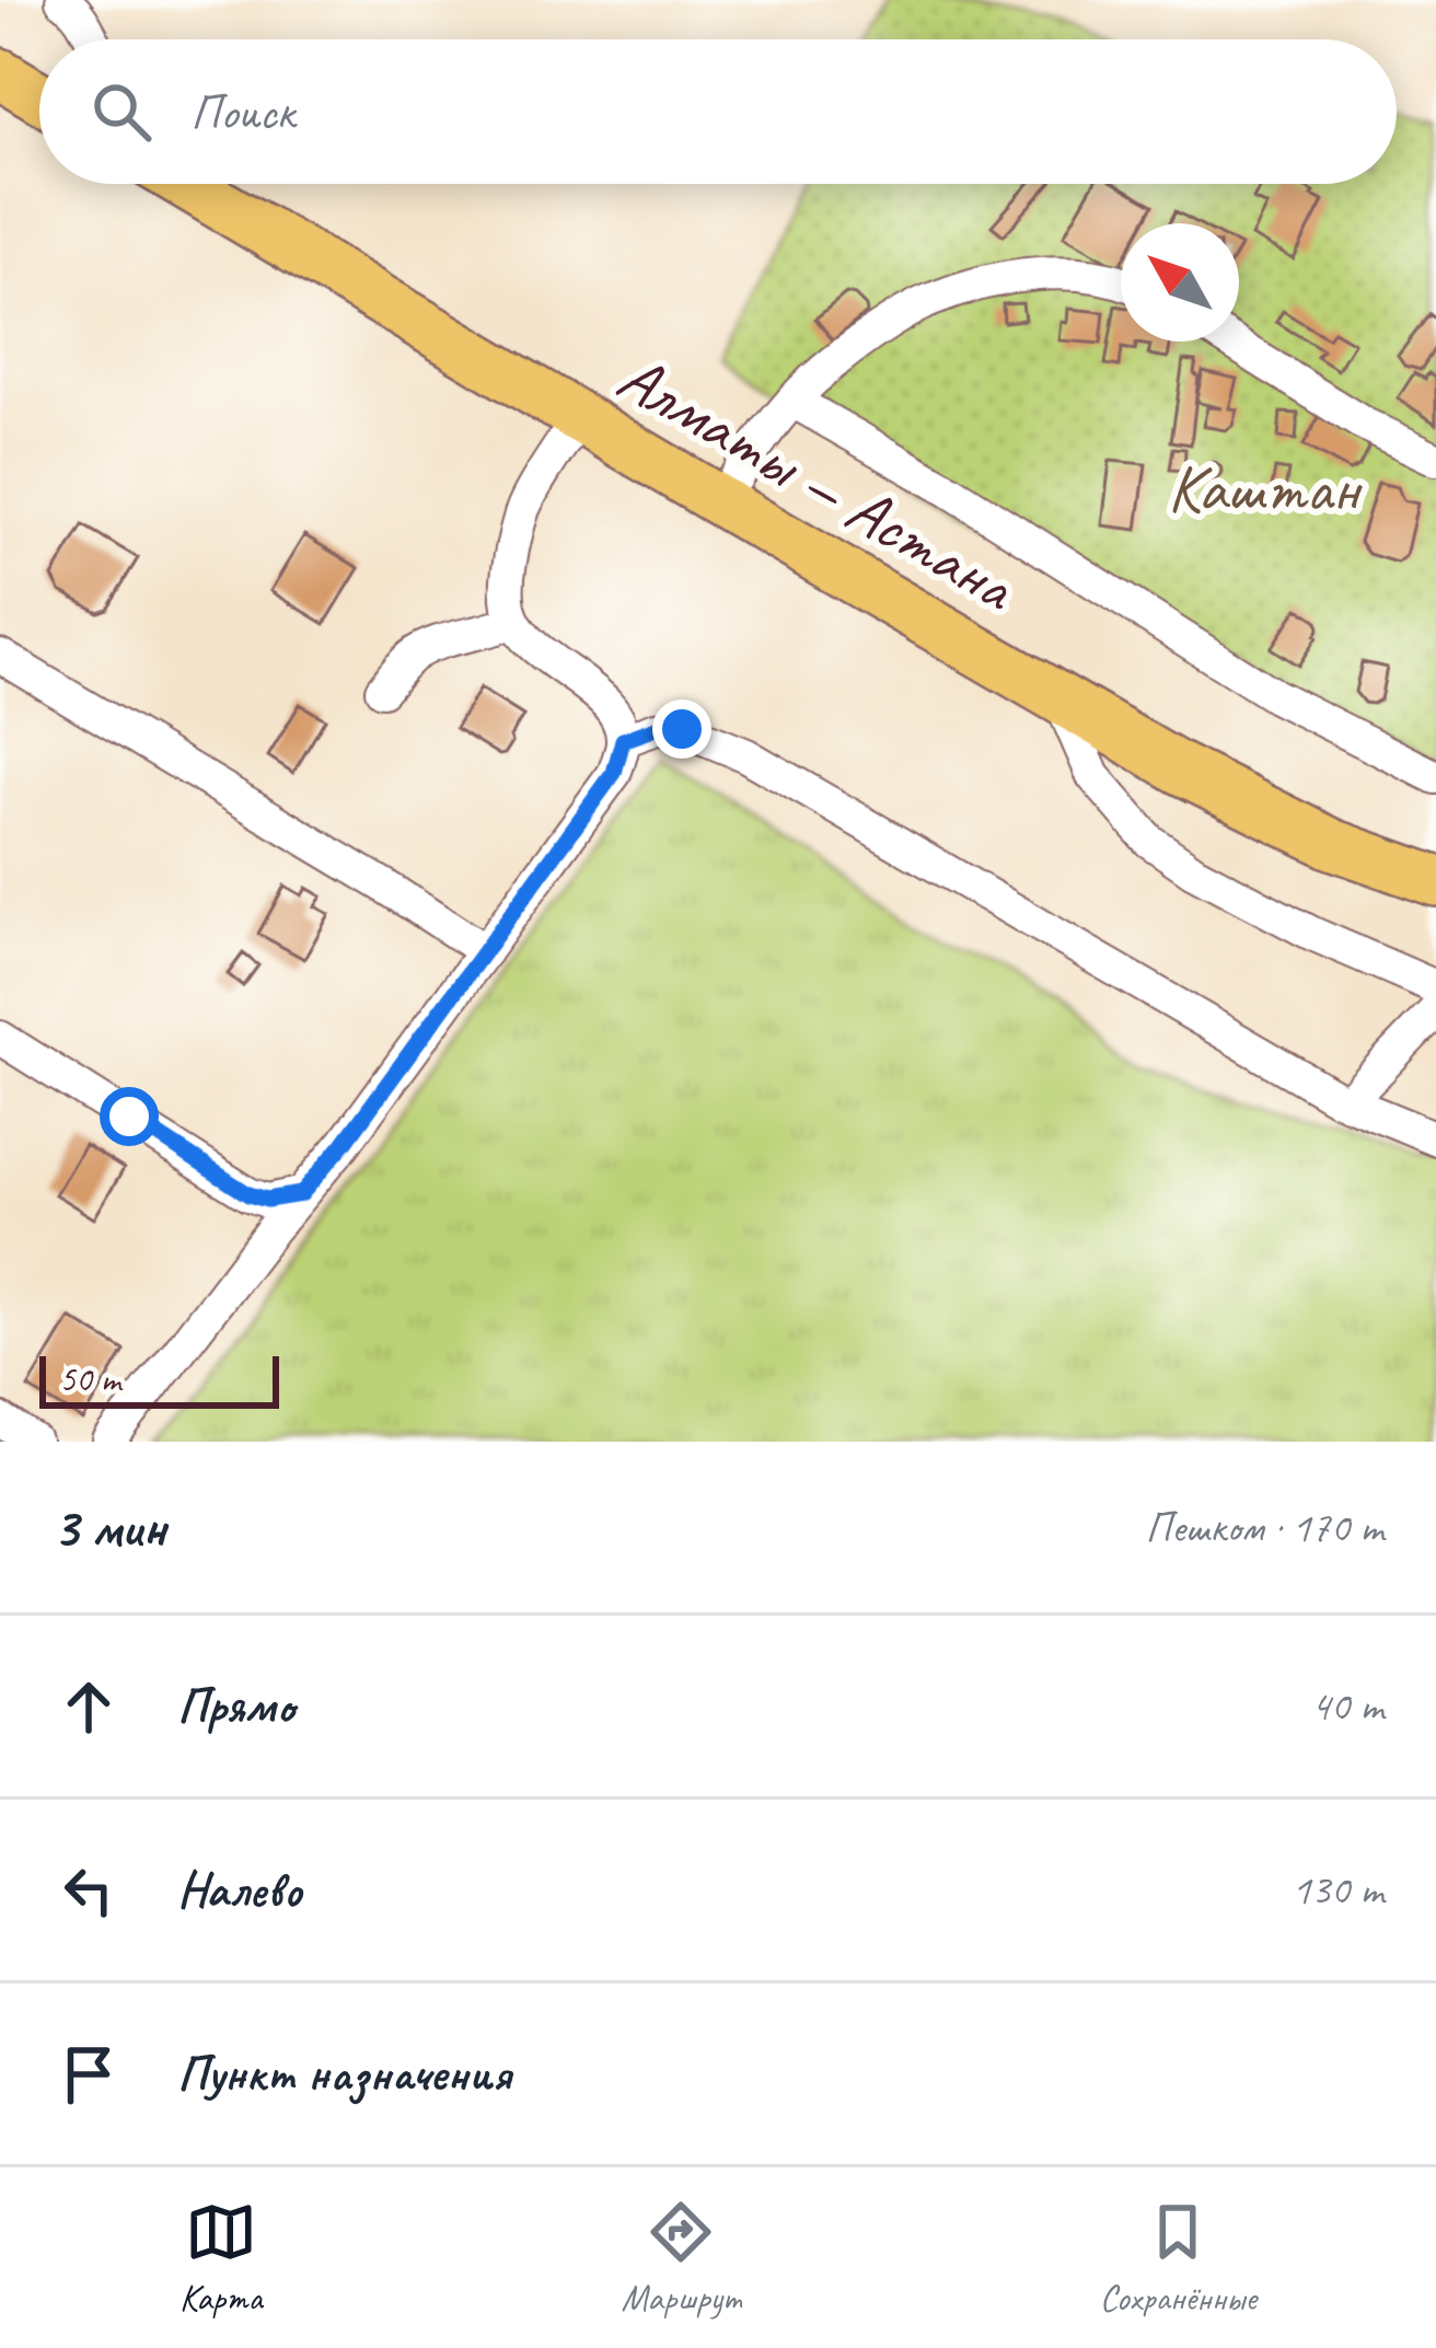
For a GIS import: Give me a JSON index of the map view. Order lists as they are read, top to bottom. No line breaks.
{"streets":{"highway":["Алматы — Астана"]},"parks":["Каштан"],"scale_bar":"50 m","north":"top left","page":{"search":"Поиск","scale":"50 m","heading":["3 мин","Пешком · 170 m"],"list":[["Прямо","40 m"],["Налево","130 m"],"Пункт назначения"],"nav":["Карта","Маршрут","Сохранённые"]}}
